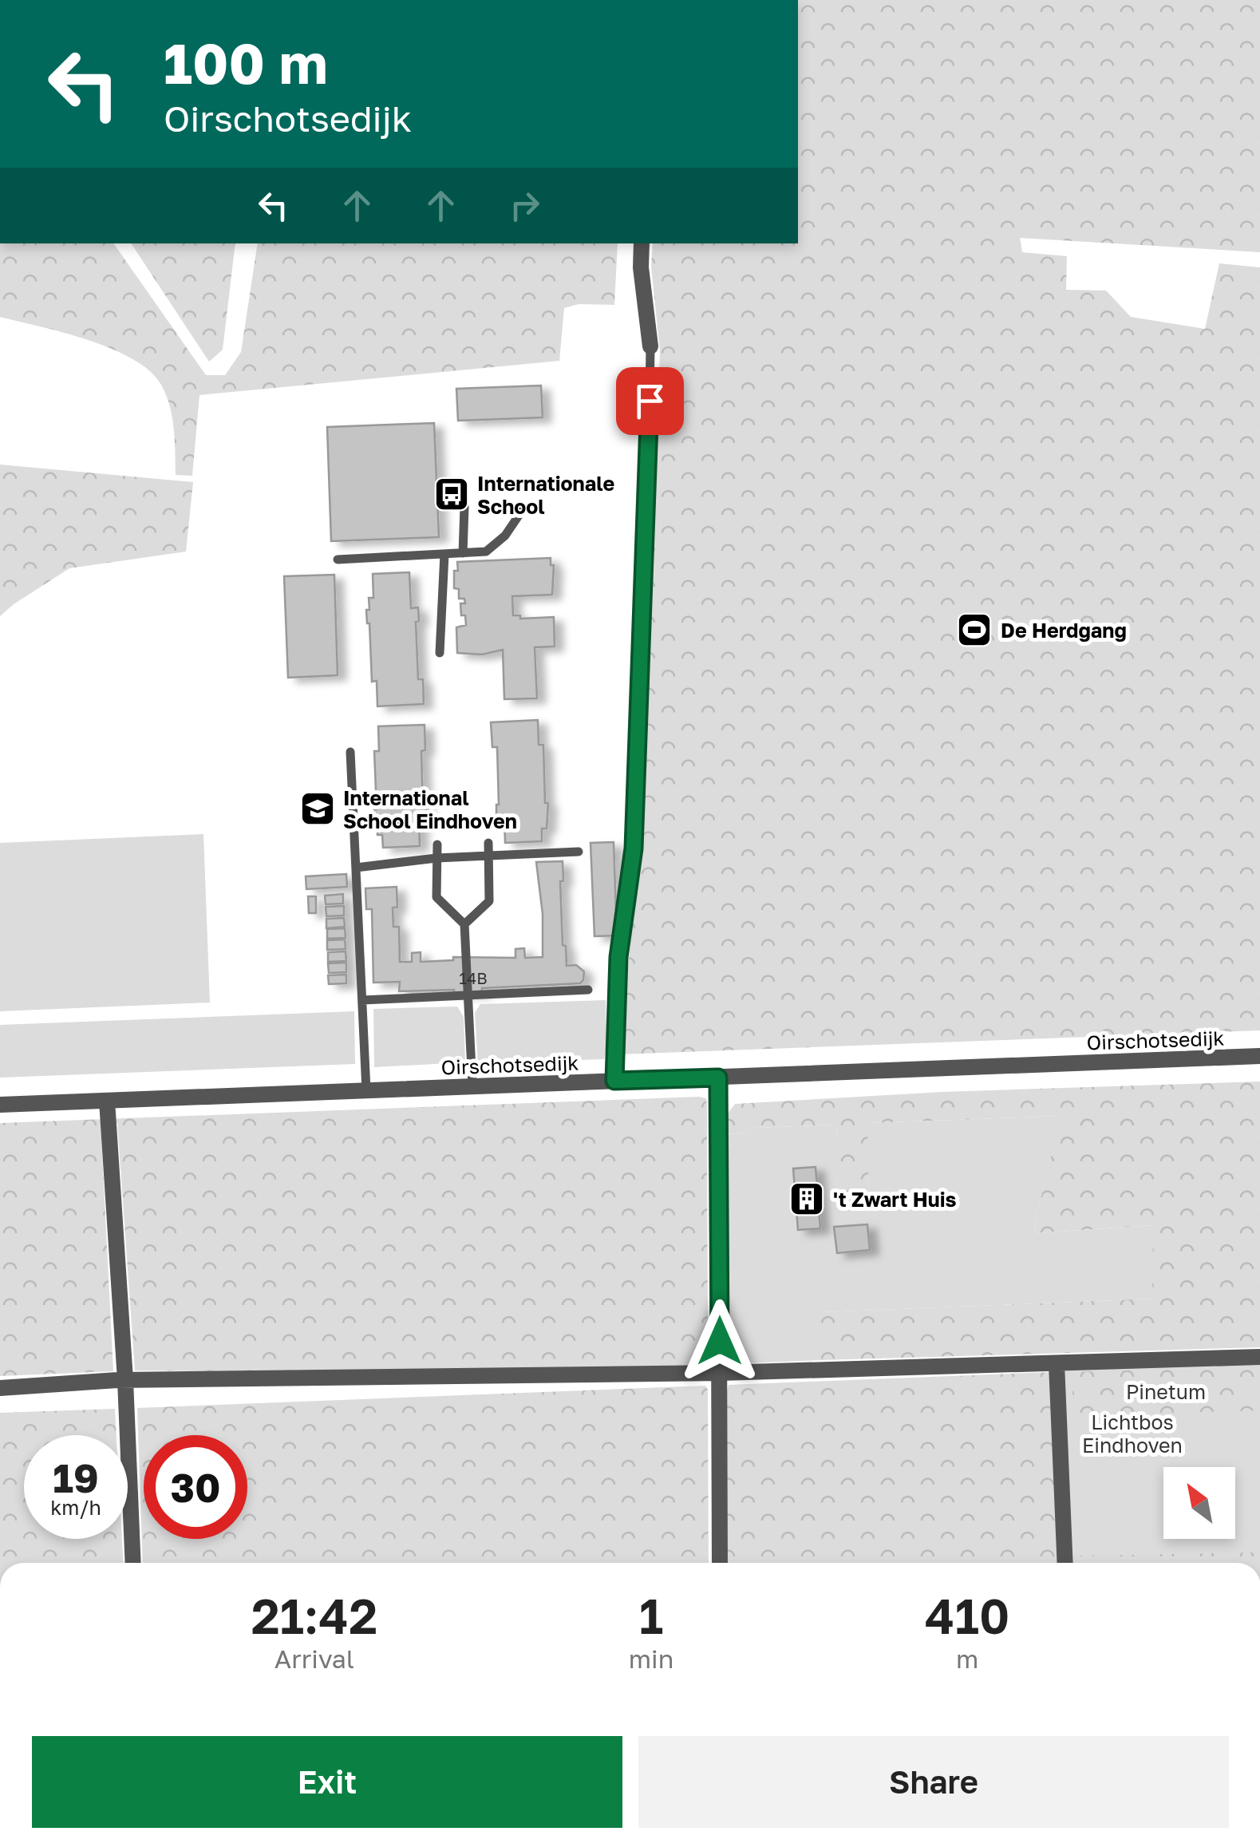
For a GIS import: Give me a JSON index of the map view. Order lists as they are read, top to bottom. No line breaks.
{"streets":{"street":["Oirschotsedijk"]},"parks":["Pinetum","Lichtbos Eindhoven"],"places":{"bus stop":["Internationale School"],"sports":["De Herdgang"],"school or university":["International School Eindhoven"],"building":["'t Zwart Huis"]},"house_numbers":["14B"],"north":"top left","page":{"turn":["100 m","Oirschotsedijk"],"speed":"19 km/h","limit":"30","eta":["21:42","Arrival","1","min","410","m"],"buttons":["Exit","Share"]}}
